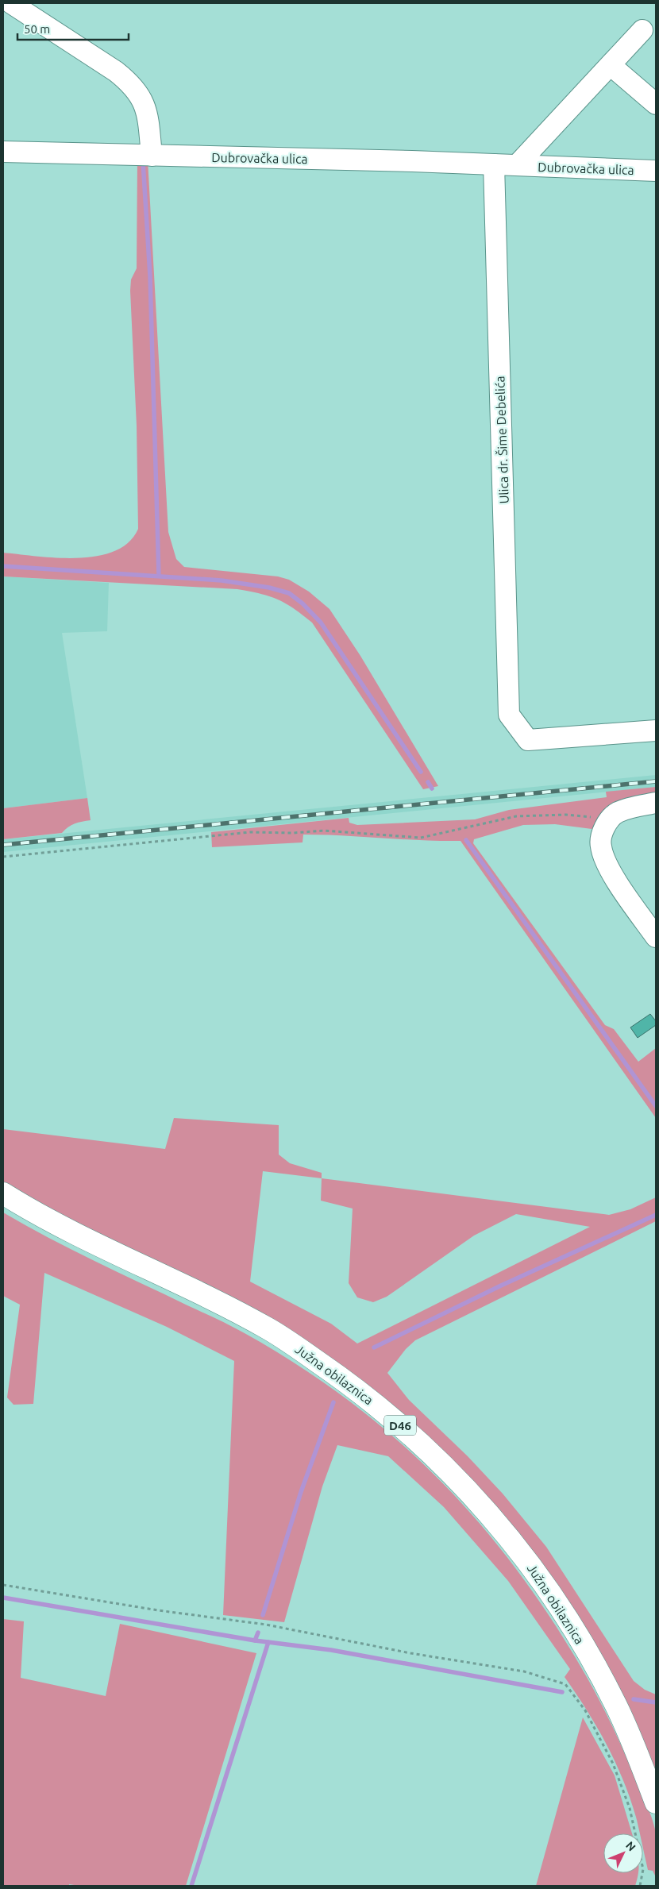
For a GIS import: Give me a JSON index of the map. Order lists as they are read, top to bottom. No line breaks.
{"streets":{"main road":["Južna obilaznica","D46"],"street":["Dubrovačka ulica","Ulica dr. Šime Debelića"]},"crossings":[["Dubrovačka ulica","Ulica dr. Šime Debelića"]],"scale_bar":"50 m","north":"top right"}
